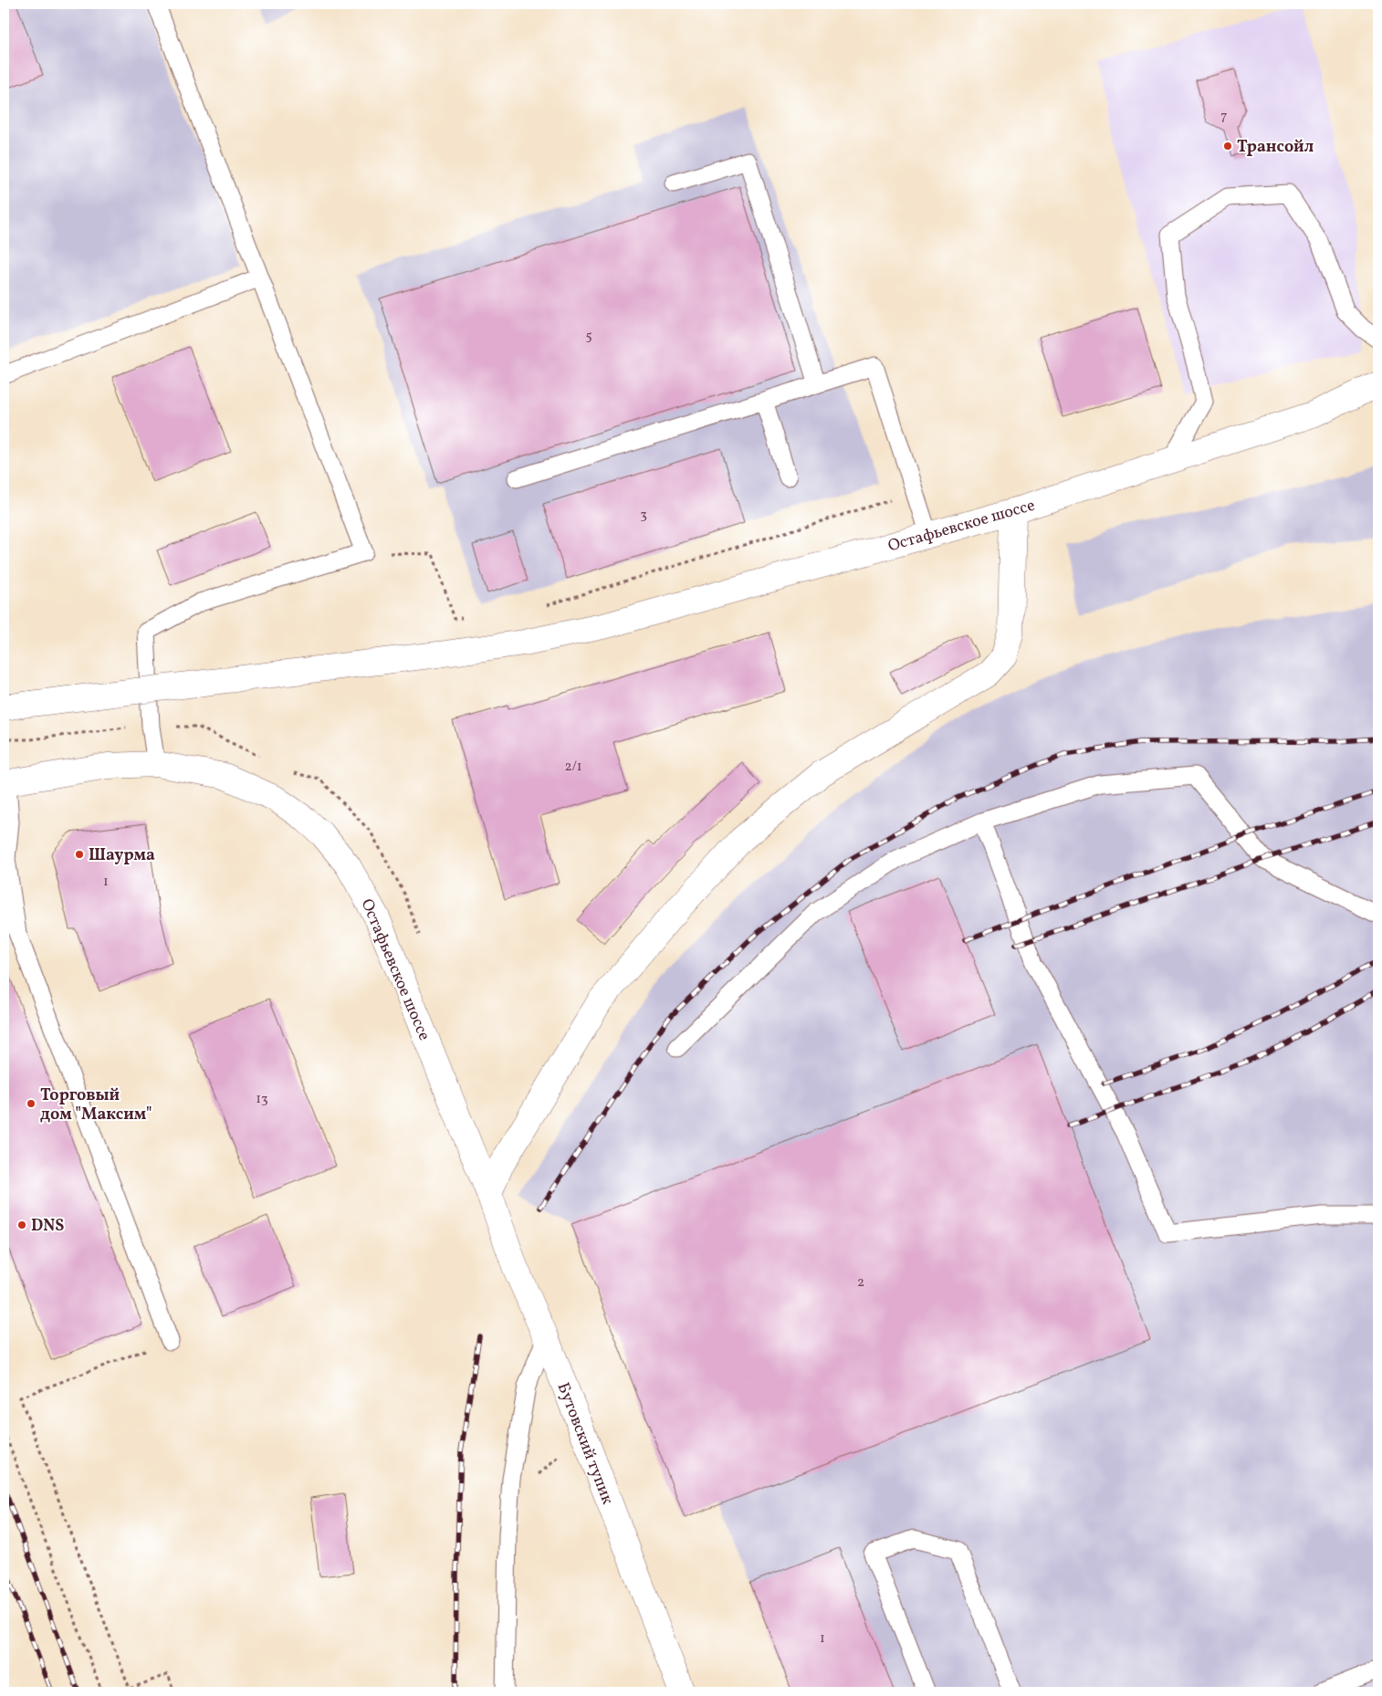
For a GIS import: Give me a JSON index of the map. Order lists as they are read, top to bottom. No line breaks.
{"streets":{"street":["Остафьевское шоссе","Бутовский тупик"]},"crossings":[["Остафьевское шоссе","Бутовский тупик"]],"places":["Трансойл","Шаурма","Торговый дом \"Максим\"","DNS"],"house_numbers":["7","5","3","2/1","1","13","2","1"]}
